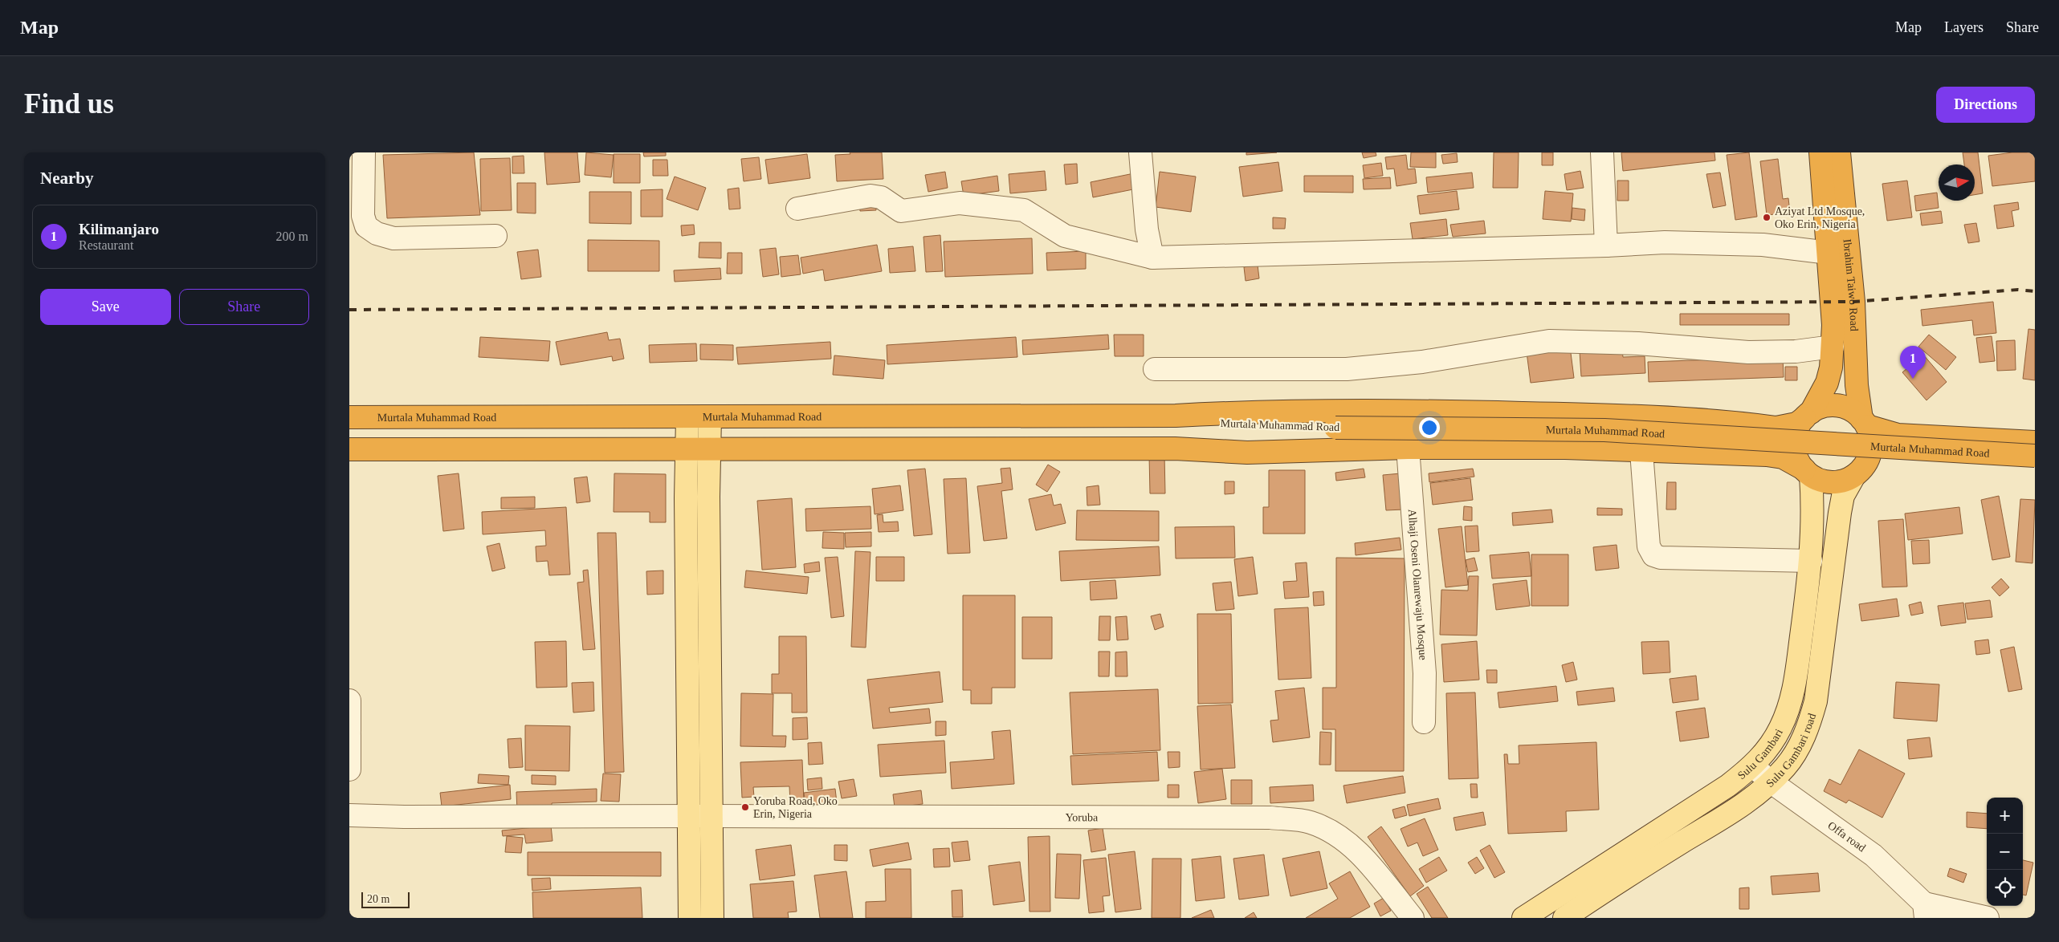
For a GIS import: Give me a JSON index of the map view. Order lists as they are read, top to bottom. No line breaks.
{"streets":{"highway":["Ibrahim Taiwo Road","Murtala Muhammad Road"],"main road":["Sulu Gambari road","Sulu Gambari"],"street":["Alhaji Oseni Olanrewaju Mosque","Yoruba","Offa road"]},"crossings":[["Ibrahim Taiwo Road","Murtala Muhammad Road"],["Ibrahim Taiwo Road","Sulu Gambari road"],["Ibrahim Taiwo Road","Sulu Gambari"],["Murtala Muhammad Road","Alhaji Oseni Olanrewaju Mosque"],["Murtala Muhammad Road","Sulu Gambari road"],["Murtala Muhammad Road","Sulu Gambari"],["Sulu Gambari road","Sulu Gambari"],["Sulu Gambari road","Offa road"],["Sulu Gambari","Offa road"]],"places":["Aziyat Ltd Mosque, Oko Erin, Nigeria","Yoruba Road, Oko Erin, Nigeria"],"scale_bar":"20 m","north":"right","page":{"header":"Map","nav":["Map","Layers","Share"],"buttons":["Directions",["Save","Share"]],"title":"Find us","heading":"Nearby","list":[{"mark":"1","name":"Kilimanjaro","note":"Restaurant","value":"200 m"}],"pins":"1","map_buttons":["+","−"],"scale":"20 m"}}
